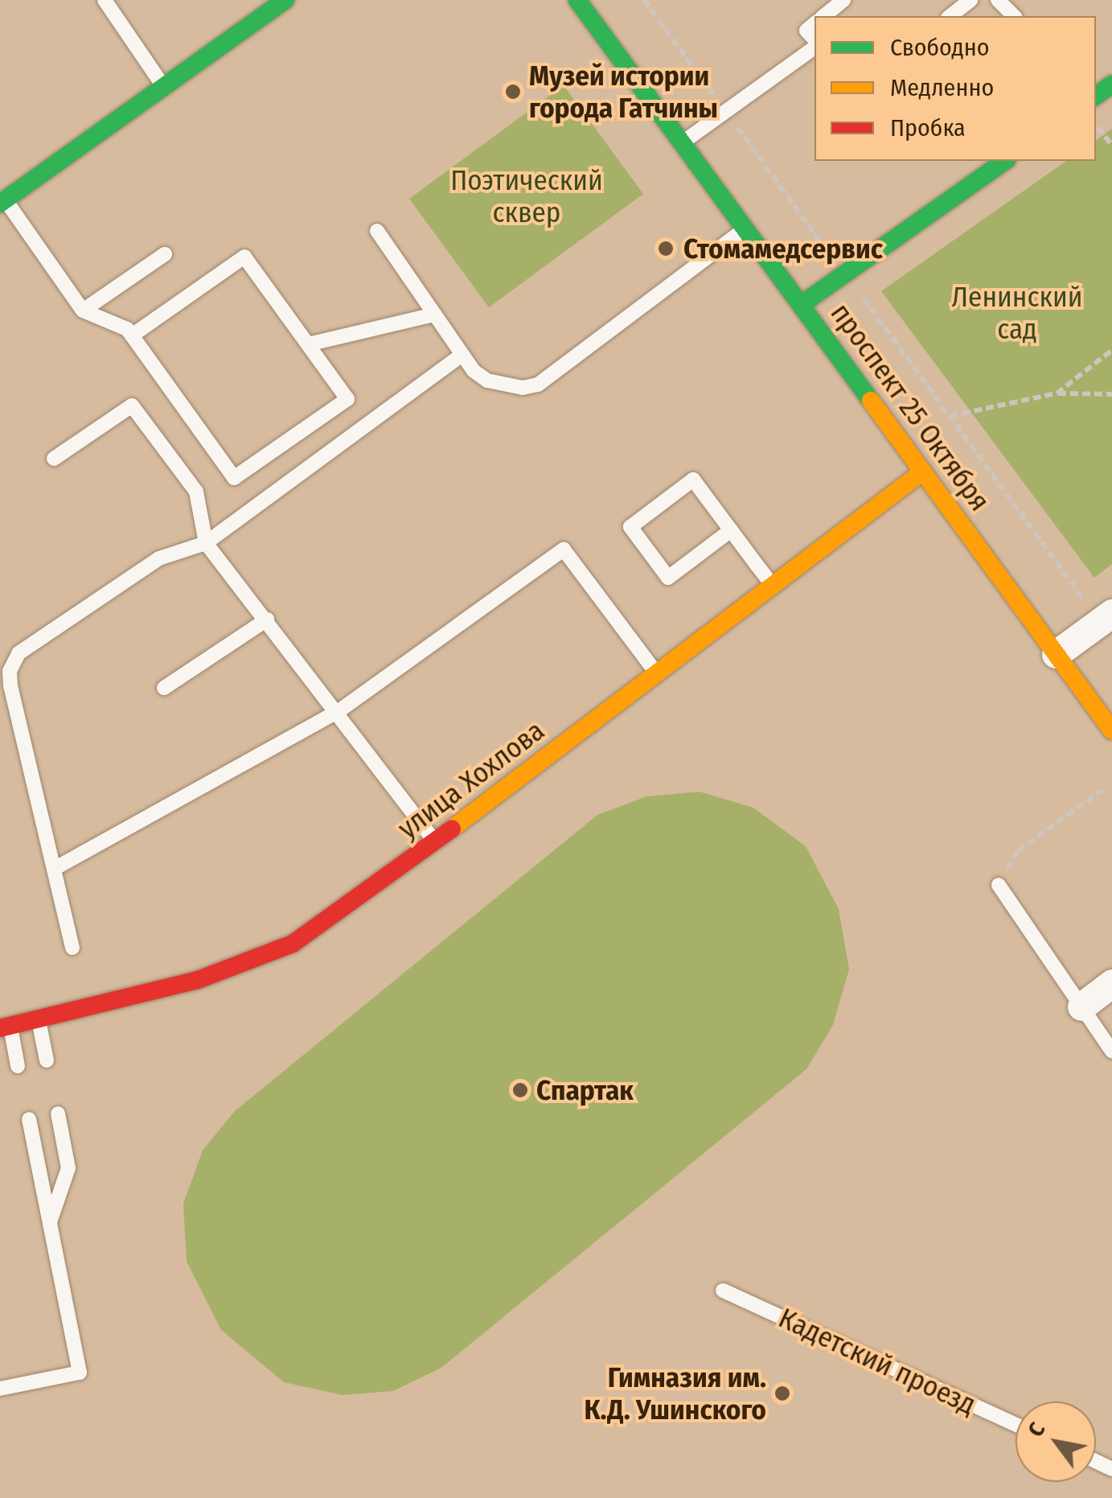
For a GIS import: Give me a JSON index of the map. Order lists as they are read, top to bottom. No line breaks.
{"streets":{"street":["проспект 25 Октября","улица Хохлова"],"lane":["Кадетский проезд"]},"crossings":[["проспект 25 Октября","улица Хохлова"]],"parks":["Поэтический сквер","Ленинский сад"],"places":["Музей истории города Гатчины","Стомамедсервис","Спартак","Гимназия им. К.Д. Ушинского"],"legend":["Свободно","Медленно","Пробка"],"north":"top left"}
